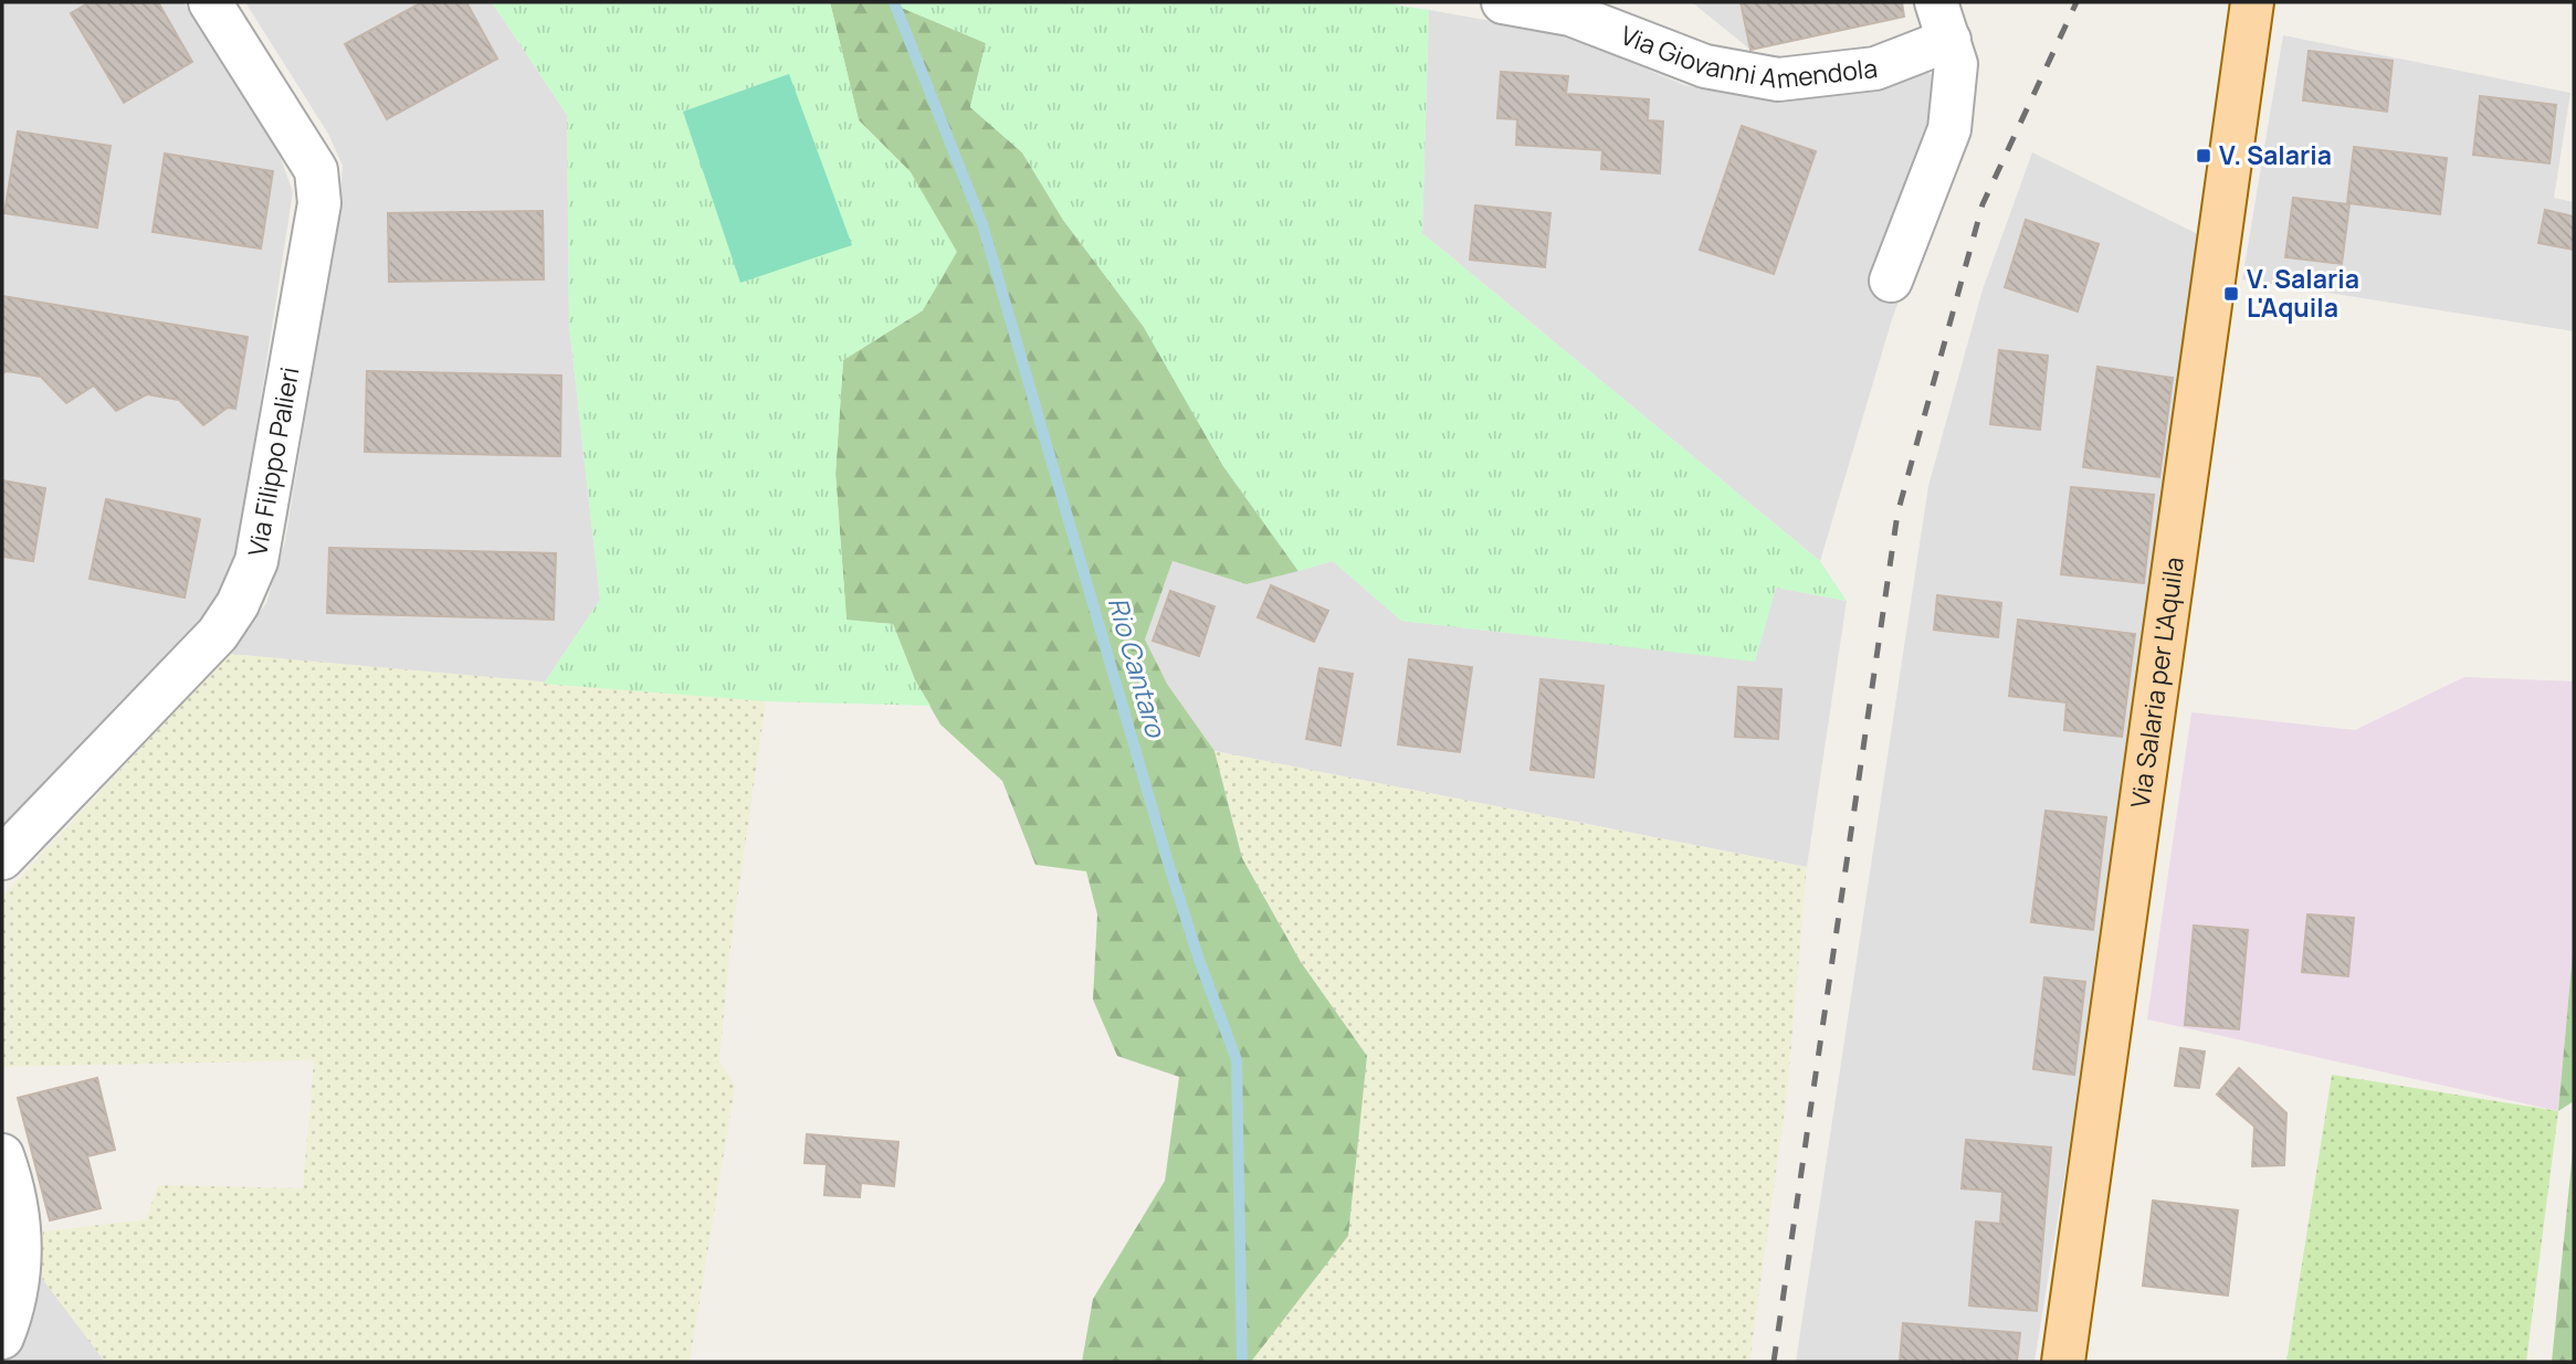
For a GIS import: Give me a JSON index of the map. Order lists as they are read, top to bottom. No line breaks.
{"streets":{"main road":["Via Salaria per L'Aquila"],"street":["Via Giovanni Amendola","Via Filippo Palieri"]},"water":["Rio Cantaro"],"places":{"transit":["V. Salaria","V. Salaria L'Aquila"]}}
